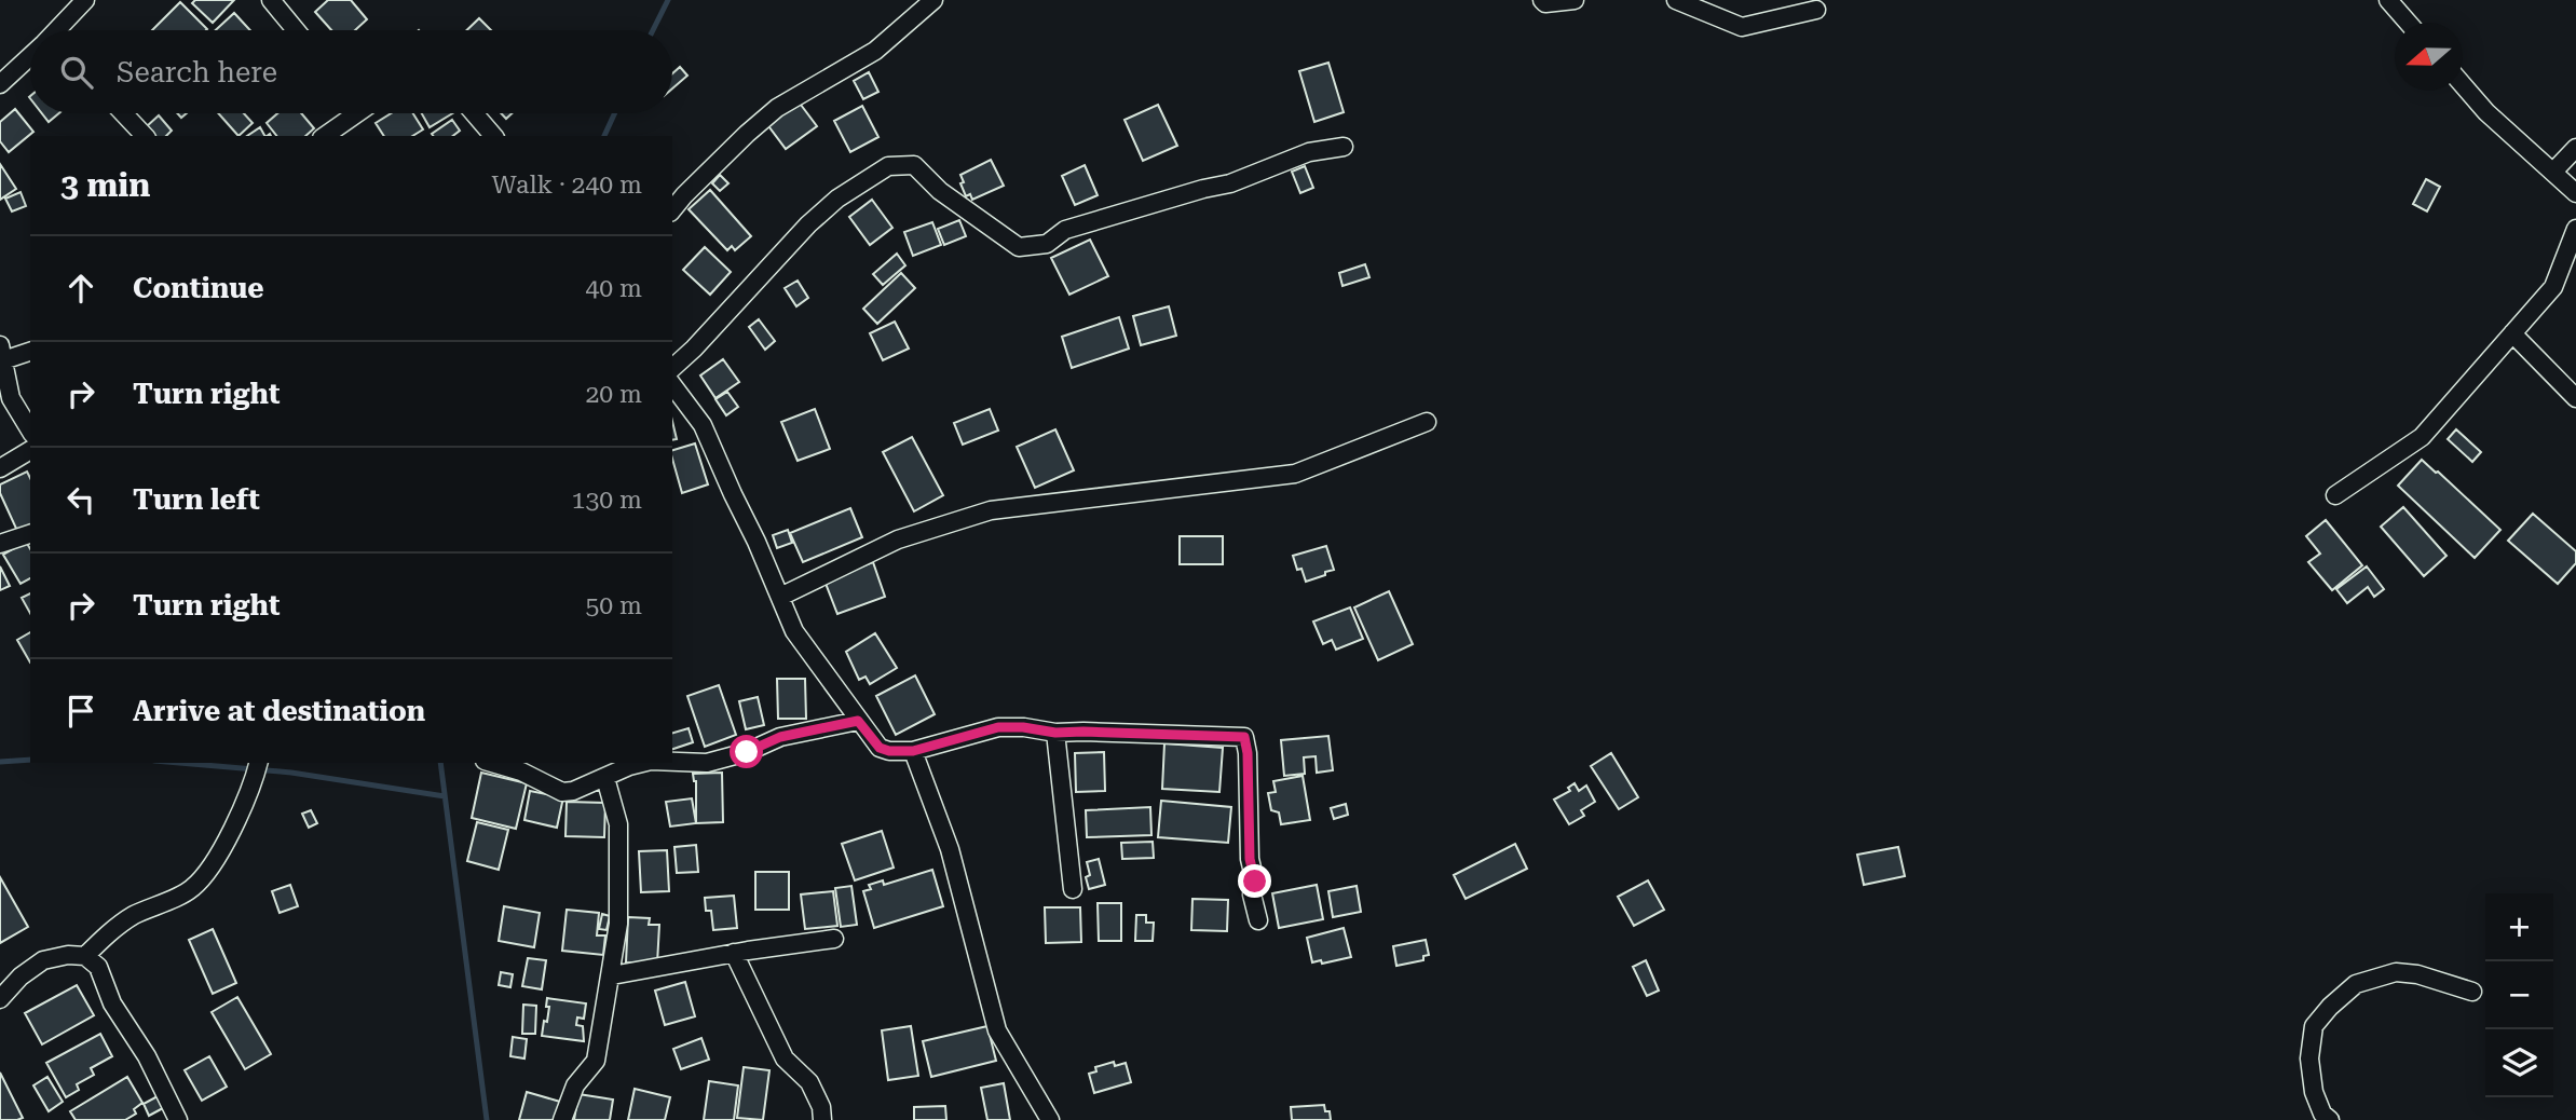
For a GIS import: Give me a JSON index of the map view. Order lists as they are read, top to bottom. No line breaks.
{"north":"left","page":{"search":"Search here","heading":["3 min","Walk · 240 m"],"list":[["Continue","40 m"],["Turn right","20 m"],["Turn left","130 m"],["Turn right","50 m"],"Arrive at destination"],"map_buttons":["+","−"]}}
